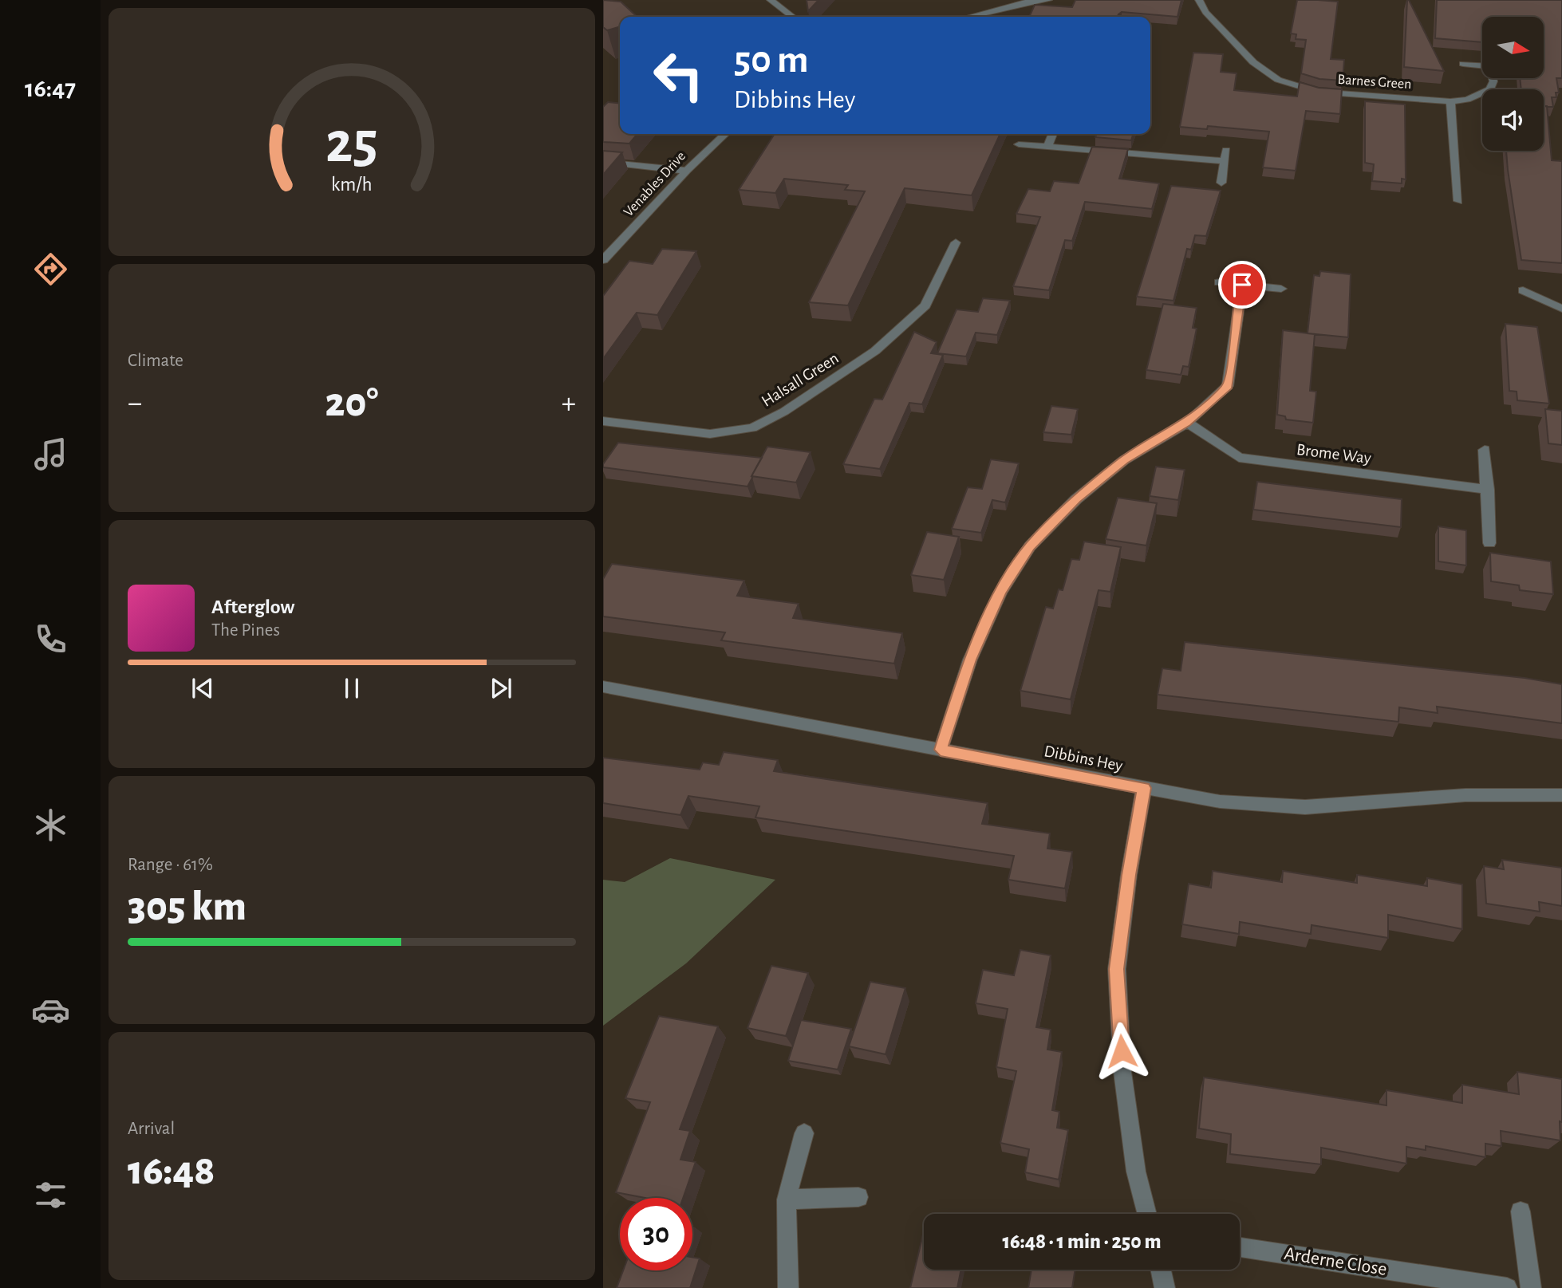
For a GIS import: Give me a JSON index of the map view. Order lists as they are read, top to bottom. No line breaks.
{"streets":{"street":["Barnes Green","Venables Drive","Halsall Green","Brome Way","Dibbins Hey","Arderne Close"]},"north":"right","page":{"tabs":"16:47","turn":["50 m","Dibbins Hey"],"tile":["Climate",["Range · 61%","305 km"],["Arrival","16:48"]],"heat":["−","20°","+"],"song":["Afterglow","The Pines"],"limit":"30","trip":"16:48 · 1 min · 250 m","gauge":["25","km/h"]}}
